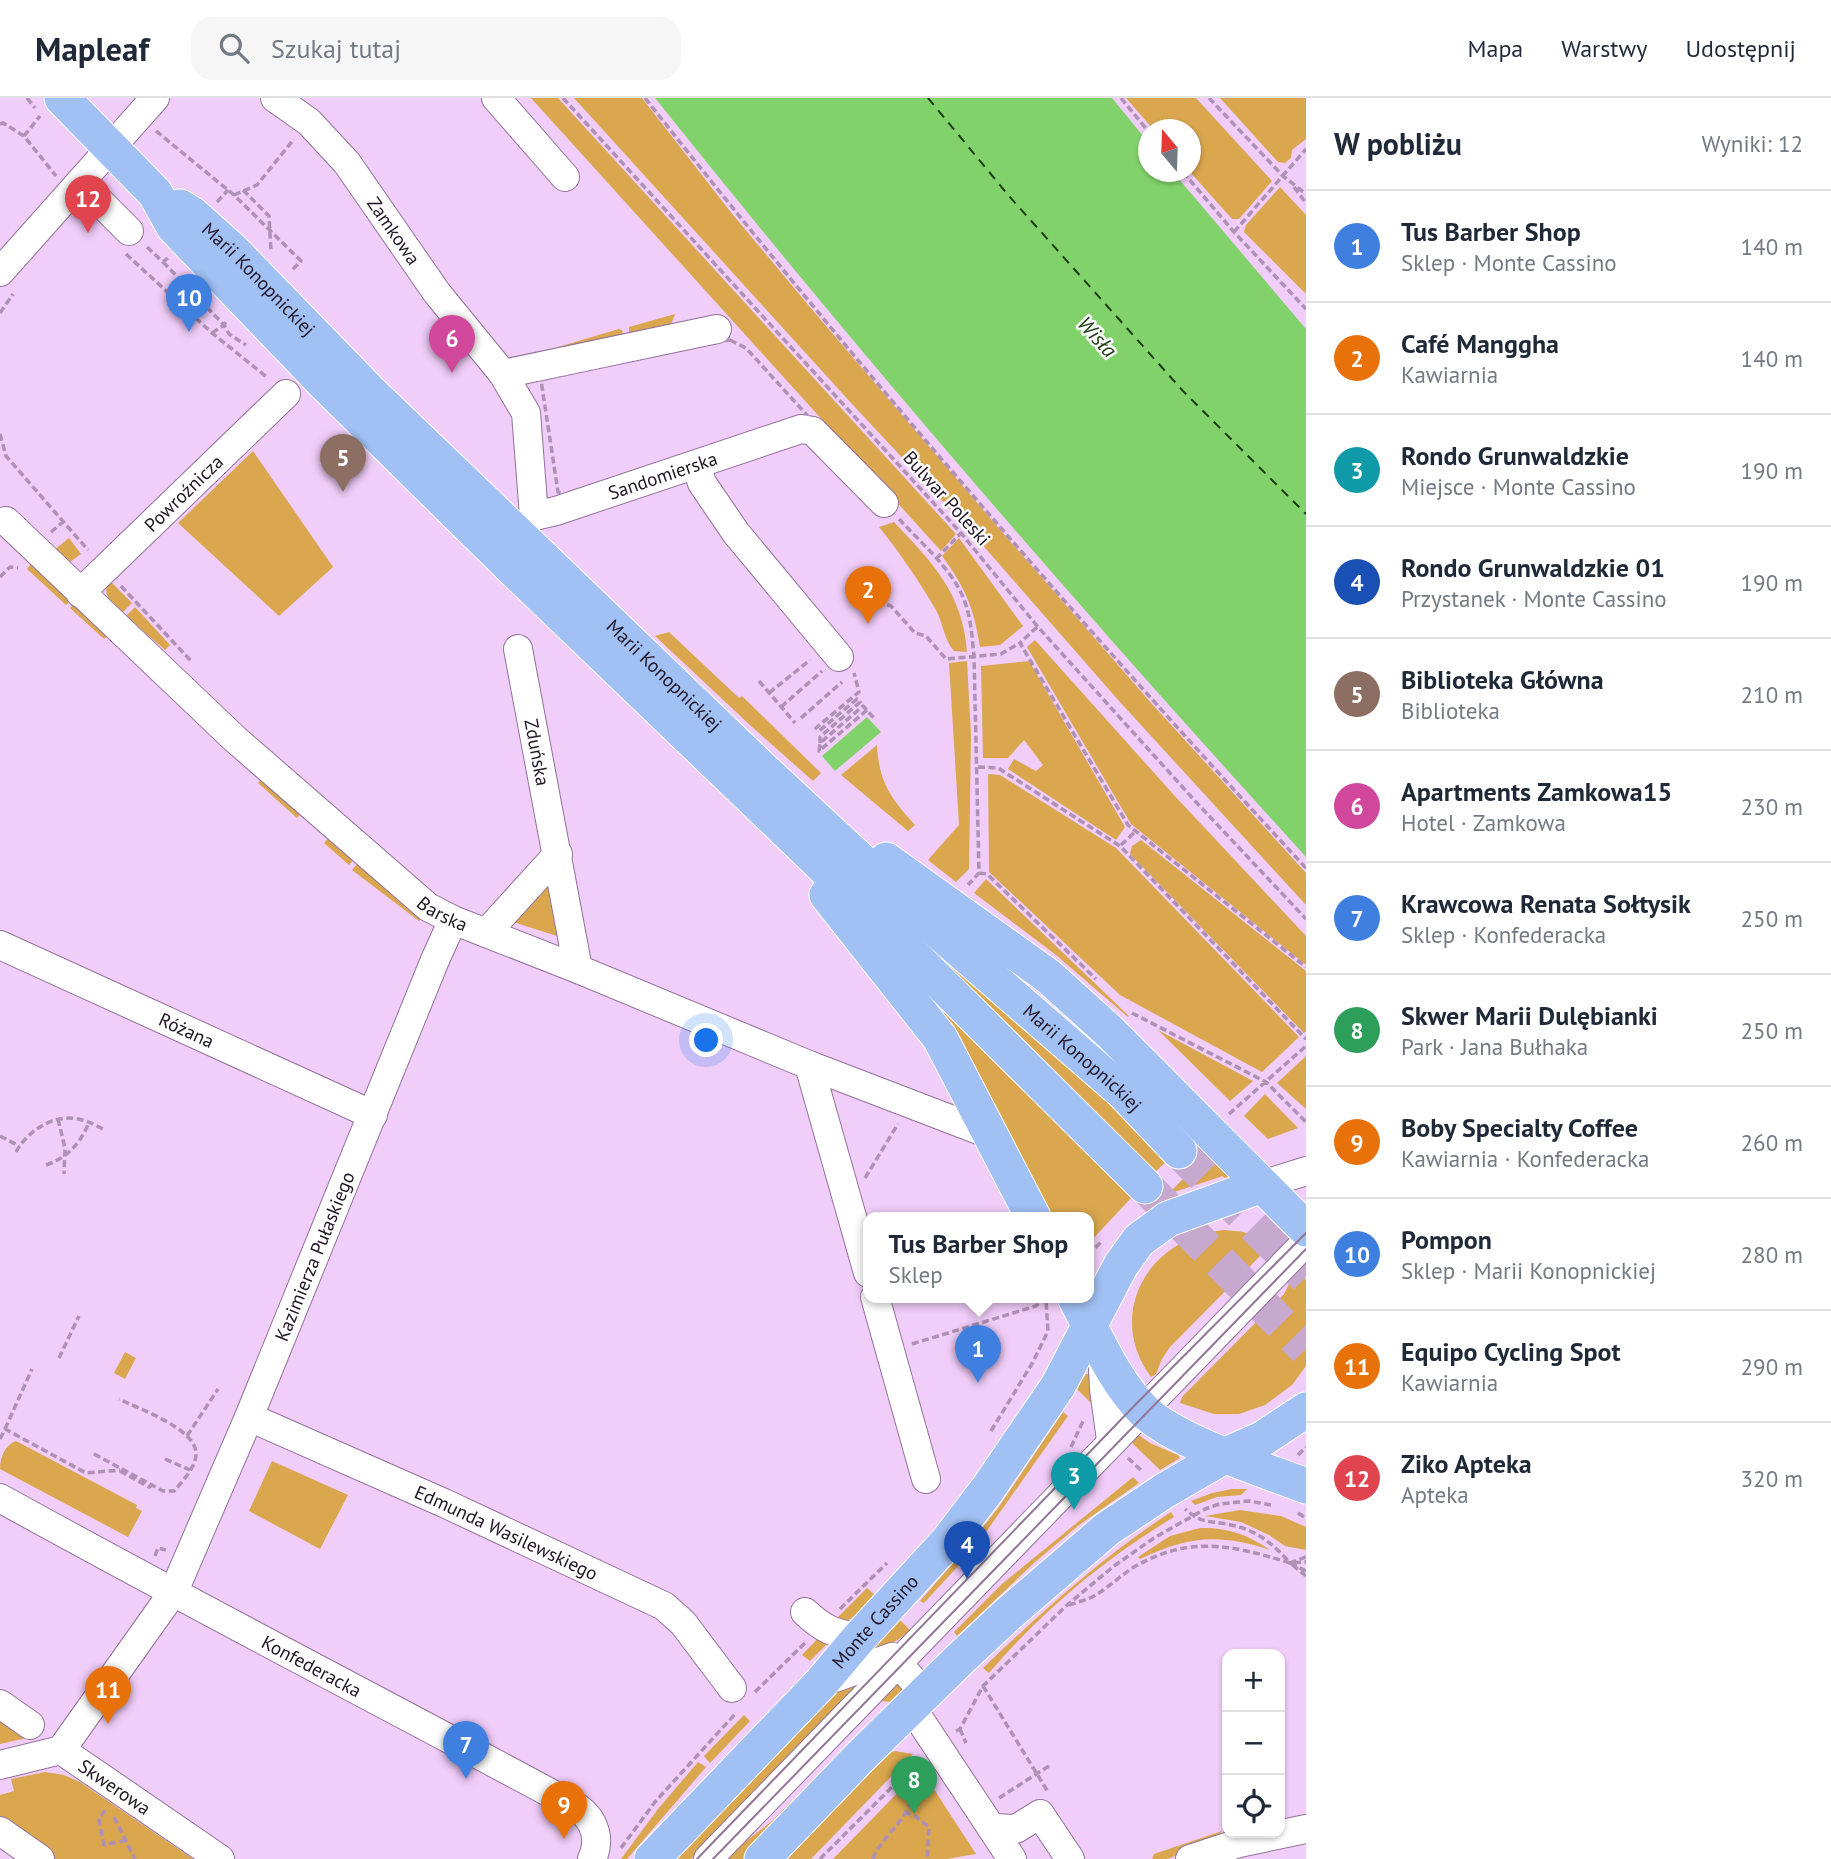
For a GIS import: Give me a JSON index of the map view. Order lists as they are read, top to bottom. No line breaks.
{"streets":{"main road":["Marii Konopnickiej","Monte Cassino"],"street":["Zamkowa","Sandomierska","Powroźnicza","Zduńska","Barska","Różana","Kazimierza Pułaskiego","Edmunda Wasilewskiego","Konfederacka","Skwerowa"],"path":["Bulwar Poleski"]},"crossings":[["Zamkowa","Marii Konopnickiej"],["Zamkowa","Sandomierska"],["Marii Konopnickiej","Sandomierska"],["Powroźnicza","Barska"],["Zduńska","Barska"],["Barska","Kazimierza Pułaskiego"],["Różana","Kazimierza Pułaskiego"],["Kazimierza Pułaskiego","Edmunda Wasilewskiego"],["Kazimierza Pułaskiego","Konfederacka"],["Kazimierza Pułaskiego","Skwerowa"]],"water":["Wisła"],"north":"top","page":{"header":"Mapleaf","search":"Szukaj tutaj","nav":["Mapa","Warstwy","Udostępnij"],"heading":["W pobliżu","Wyniki: 12"],"pins":["12","10","6","5","2","1","3","4","11","7","8","9"],"list":[{"mark":"1","name":"Tus Barber Shop","note":"Sklep · Monte Cassino","value":"140 m"},{"mark":"2","name":"Café Manggha","note":"Kawiarnia","value":"140 m"},{"mark":"3","name":"Rondo Grunwaldzkie","note":"Miejsce · Monte Cassino","value":"190 m"},{"mark":"4","name":"Rondo Grunwaldzkie 01","note":"Przystanek · Monte Cassino","value":"190 m"},{"mark":"5","name":"Biblioteka Główna","note":"Biblioteka","value":"210 m"},{"mark":"6","name":"Apartments Zamkowa15","note":"Hotel · Zamkowa","value":"230 m"},{"mark":"7","name":"Krawcowa Renata Sołtysik","note":"Sklep · Konfederacka","value":"250 m"},{"mark":"8","name":"Skwer Marii Dulębianki","note":"Park · Jana Bułhaka","value":"250 m"},{"mark":"9","name":"Boby Specialty Coffee","note":"Kawiarnia · Konfederacka","value":"260 m"},{"mark":"10","name":"Pompon","note":"Sklep · Marii Konopnickiej","value":"280 m"},{"mark":"11","name":"Equipo Cycling Spot","note":"Kawiarnia","value":"290 m"},{"mark":"12","name":"Ziko Apteka","note":"Apteka","value":"320 m"}],"popup":["Tus Barber Shop","Sklep"],"map_buttons":["+","−"]}}
